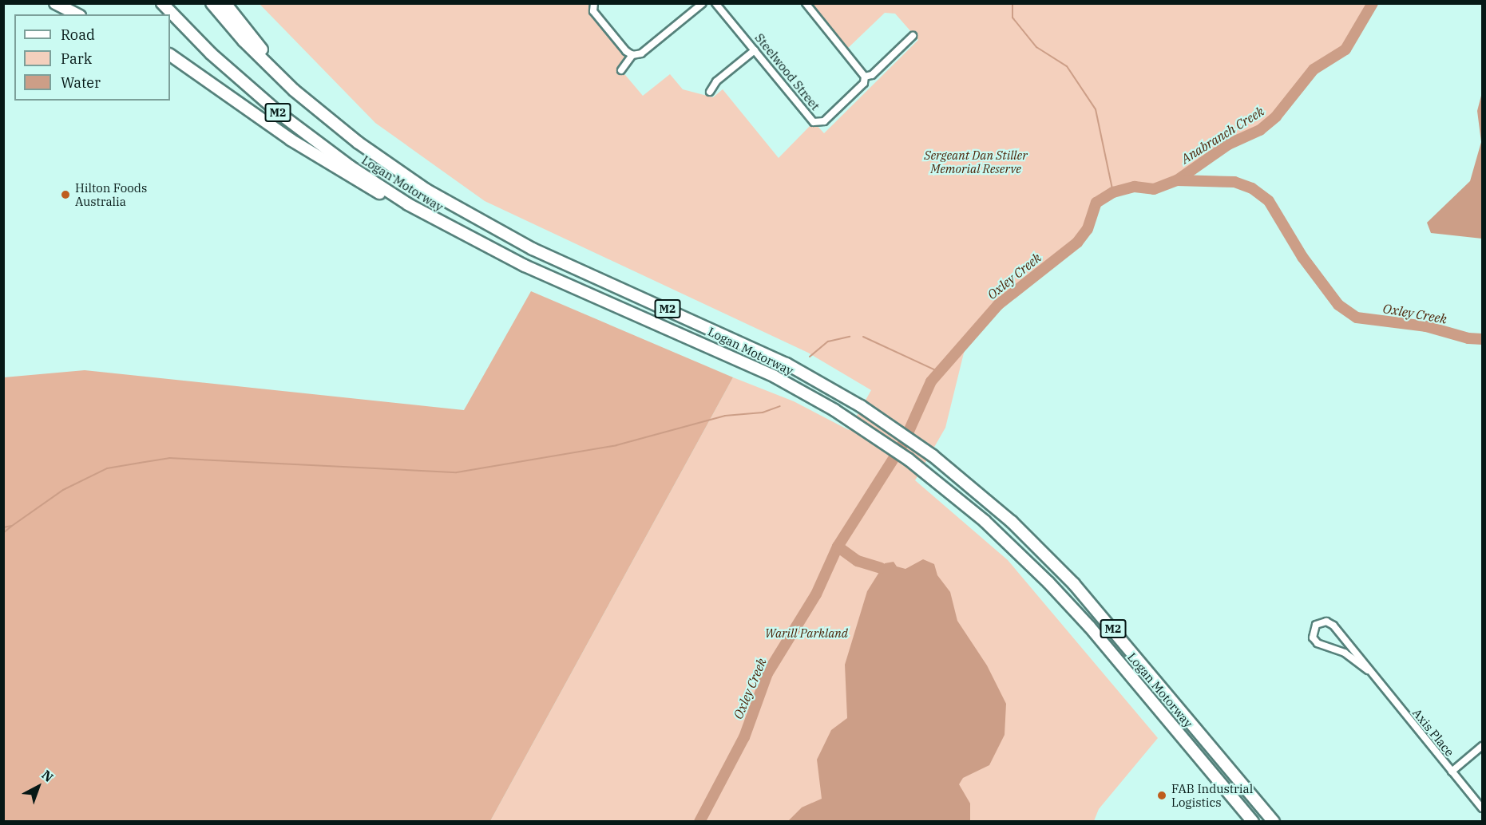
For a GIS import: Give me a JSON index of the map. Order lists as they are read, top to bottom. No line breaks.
{"streets":{"highway":["M2","Logan Motorway"],"street":["Steelwood Street","Axis Place"]},"water":["Anabranch Creek","Oxley Creek"],"parks":["Sergeant Dan Stiller Memorial Reserve","Warill Parkland"],"places":["Hilton Foods Australia","FAB Industrial Logistics"],"legend":["Road","Park","Water"],"north":"top right"}
